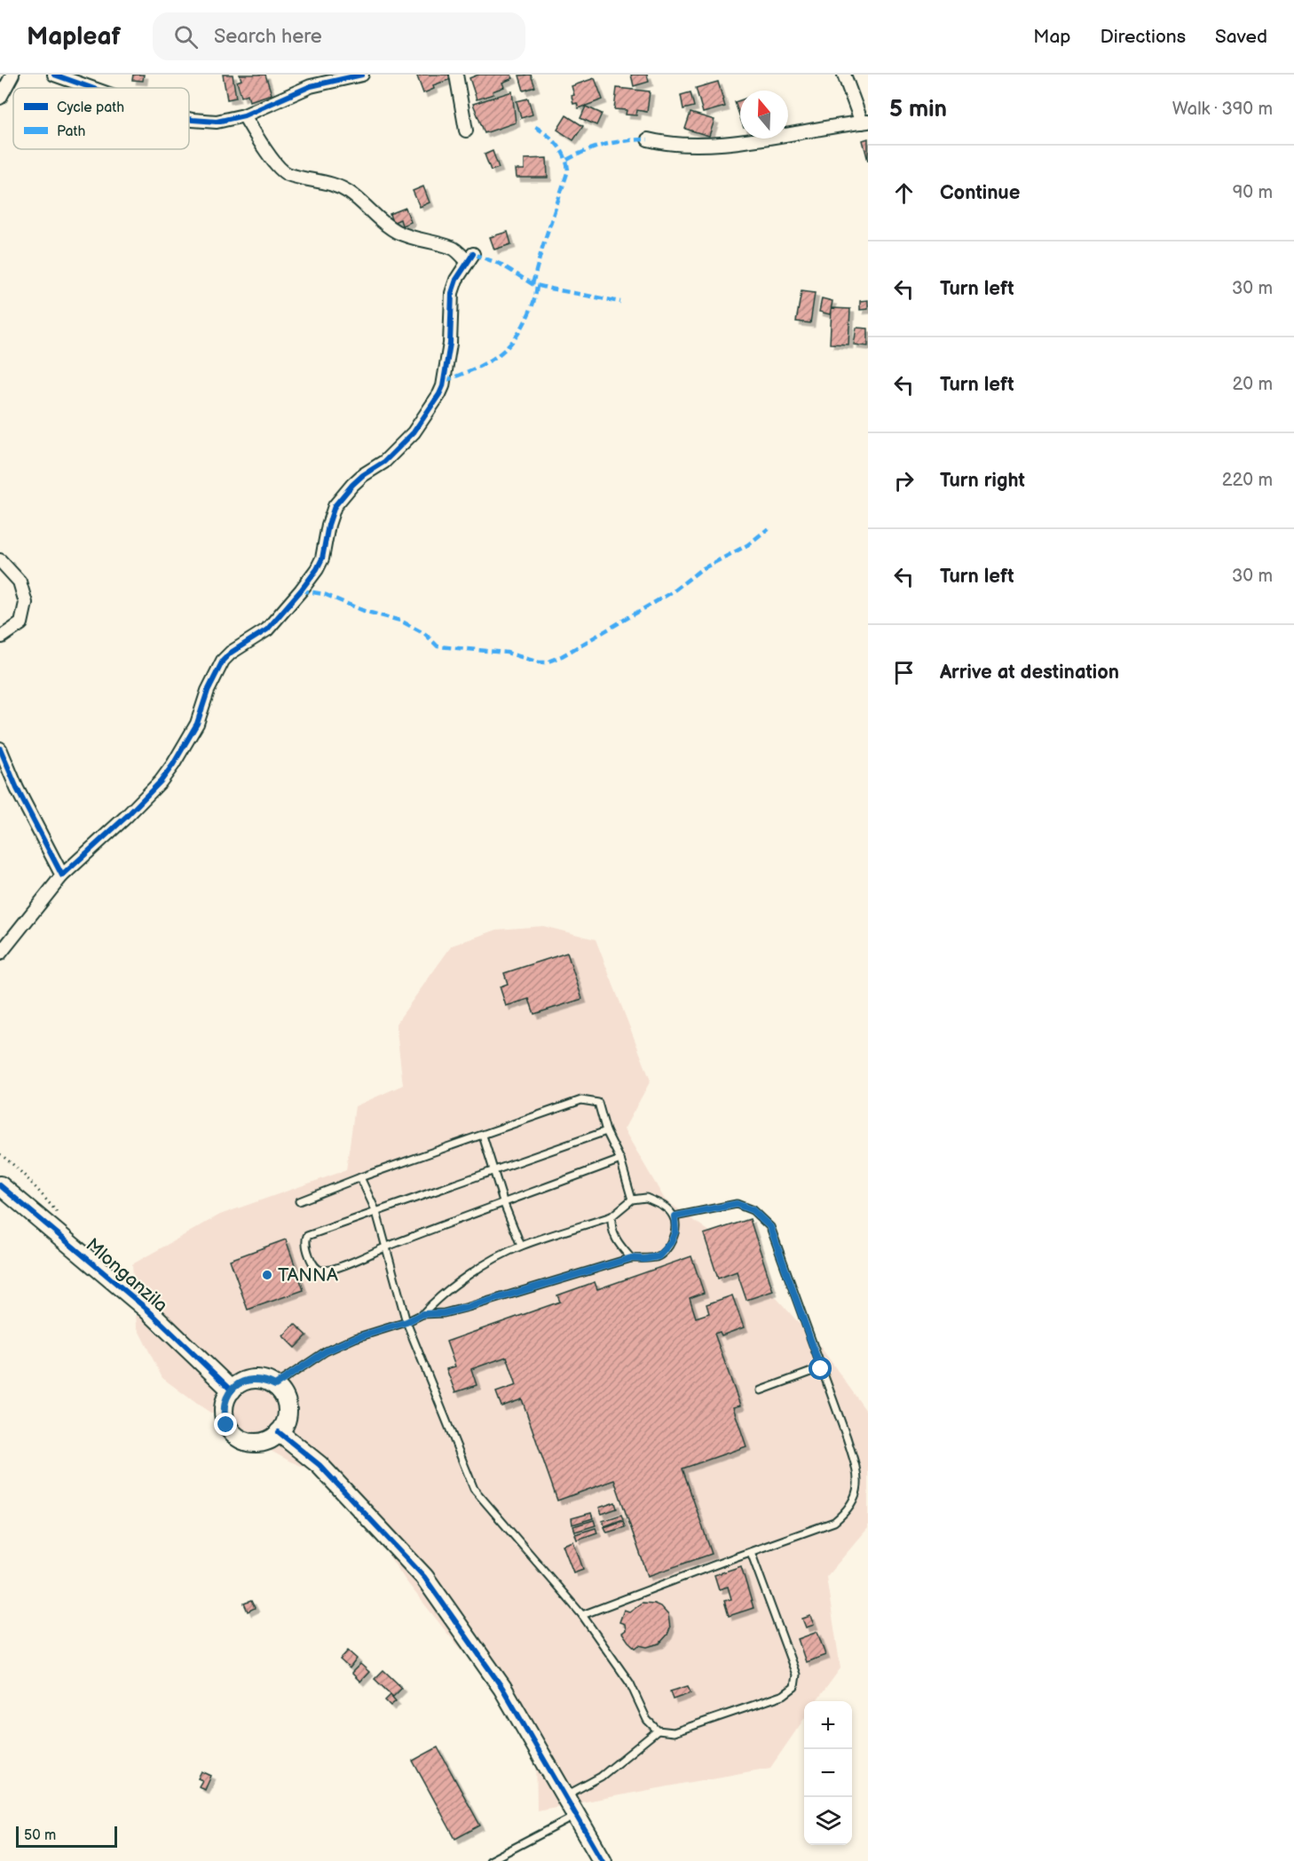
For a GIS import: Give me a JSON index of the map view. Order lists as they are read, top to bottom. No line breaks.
{"streets":{"street":["Mlonganzila"]},"places":["TANNA"],"legend":["Cycle path","Path"],"scale_bar":"50 m","north":"top","page":{"header":"Mapleaf","search":"Search here","nav":["Map","Directions","Saved"],"heading":["5 min","Walk · 390 m"],"list":[["Continue","90 m"],["Turn left","30 m"],["Turn left","20 m"],["Turn right","220 m"],["Turn left","30 m"],"Arrive at destination"],"map_buttons":["+","−"],"scale":"50 m"}}
